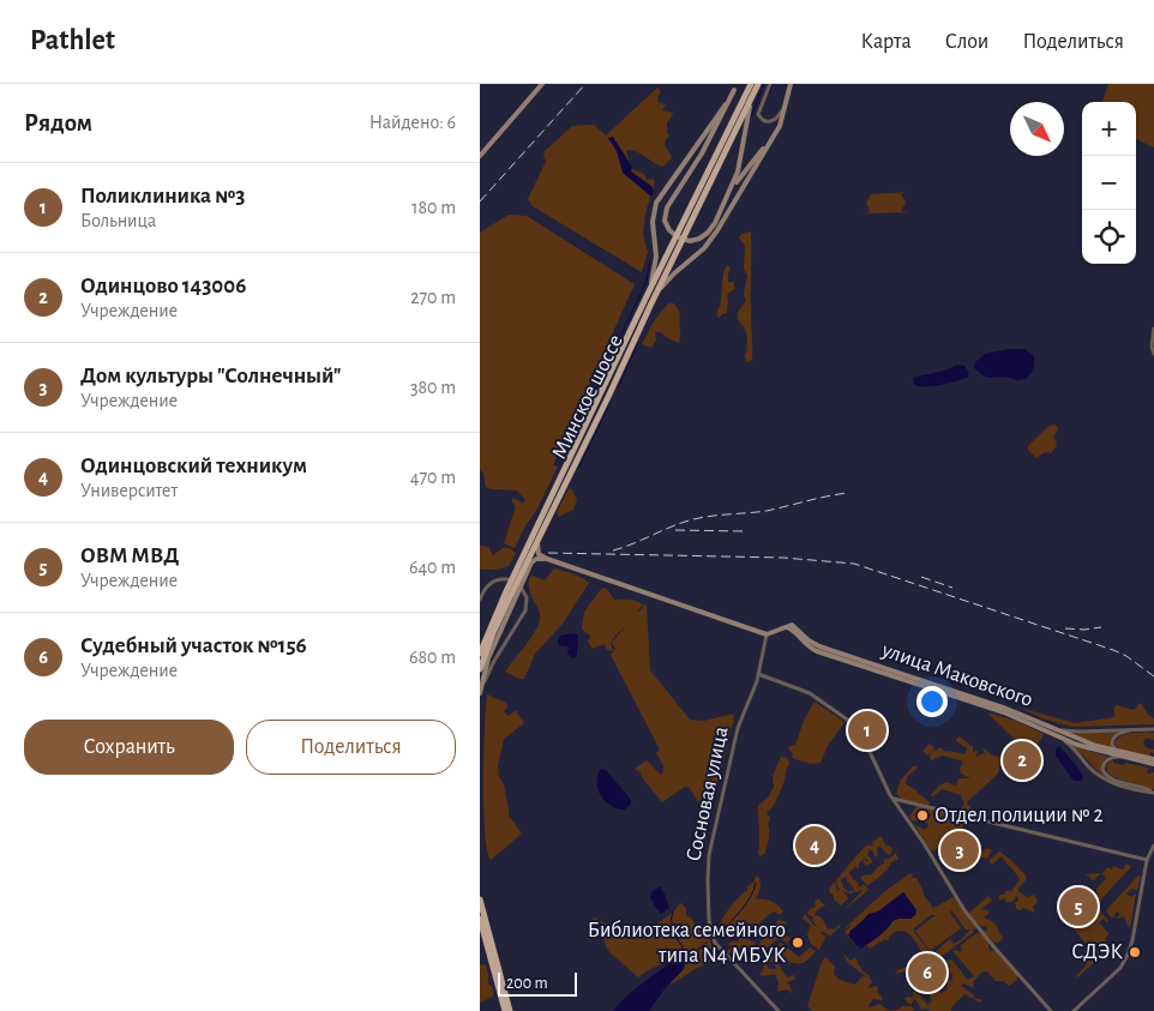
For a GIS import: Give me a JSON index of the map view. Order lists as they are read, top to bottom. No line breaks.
{"streets":{"highway":["Минское шоссе"],"main road":["улица Маковского"],"street":["Сосновая улица"]},"places":["Отдел полиции № 2","Библиотека семейного типа N4 МБУК","СДЭК"],"scale_bar":"200 m","north":"bottom right","page":{"header":"Pathlet","nav":["Карта","Слои","Поделиться"],"heading":["Рядом","Найдено: 6"],"map_buttons":["+","−"],"list":[{"mark":"1","name":"Поликлиника №3","note":"Больница","value":"180 m"},{"mark":"2","name":"Одинцово 143006","note":"Учреждение","value":"270 m"},{"mark":"3","name":"Дом культуры \"Солнечный\"","note":"Учреждение","value":"380 m"},{"mark":"4","name":"Одинцовский техникум","note":"Университет","value":"470 m"},{"mark":"5","name":"ОВМ МВД","note":"Учреждение","value":"640 m"},{"mark":"6","name":"Судебный участок №156","note":"Учреждение","value":"680 m"}],"buttons":["Сохранить","Поделиться"],"pins":["1","2","4","3","5","6"],"scale":"200 m"}}
